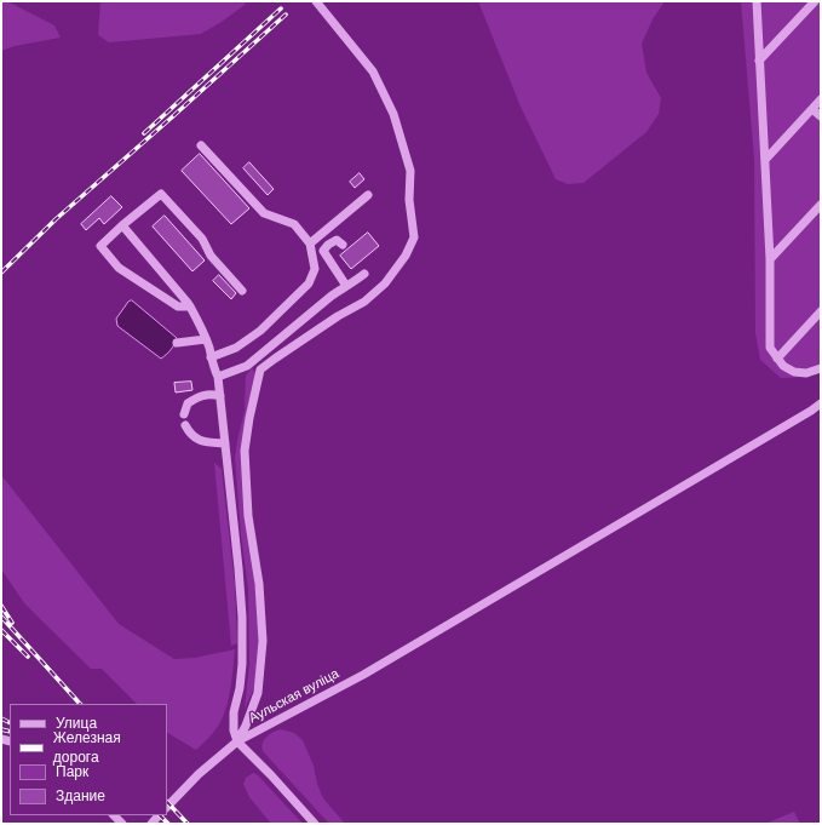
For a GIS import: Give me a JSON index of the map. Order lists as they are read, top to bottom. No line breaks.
{"streets":{"street":["Аульская вуліца"]},"legend":["Улица","Железная дорога","Парк","Здание"]}
